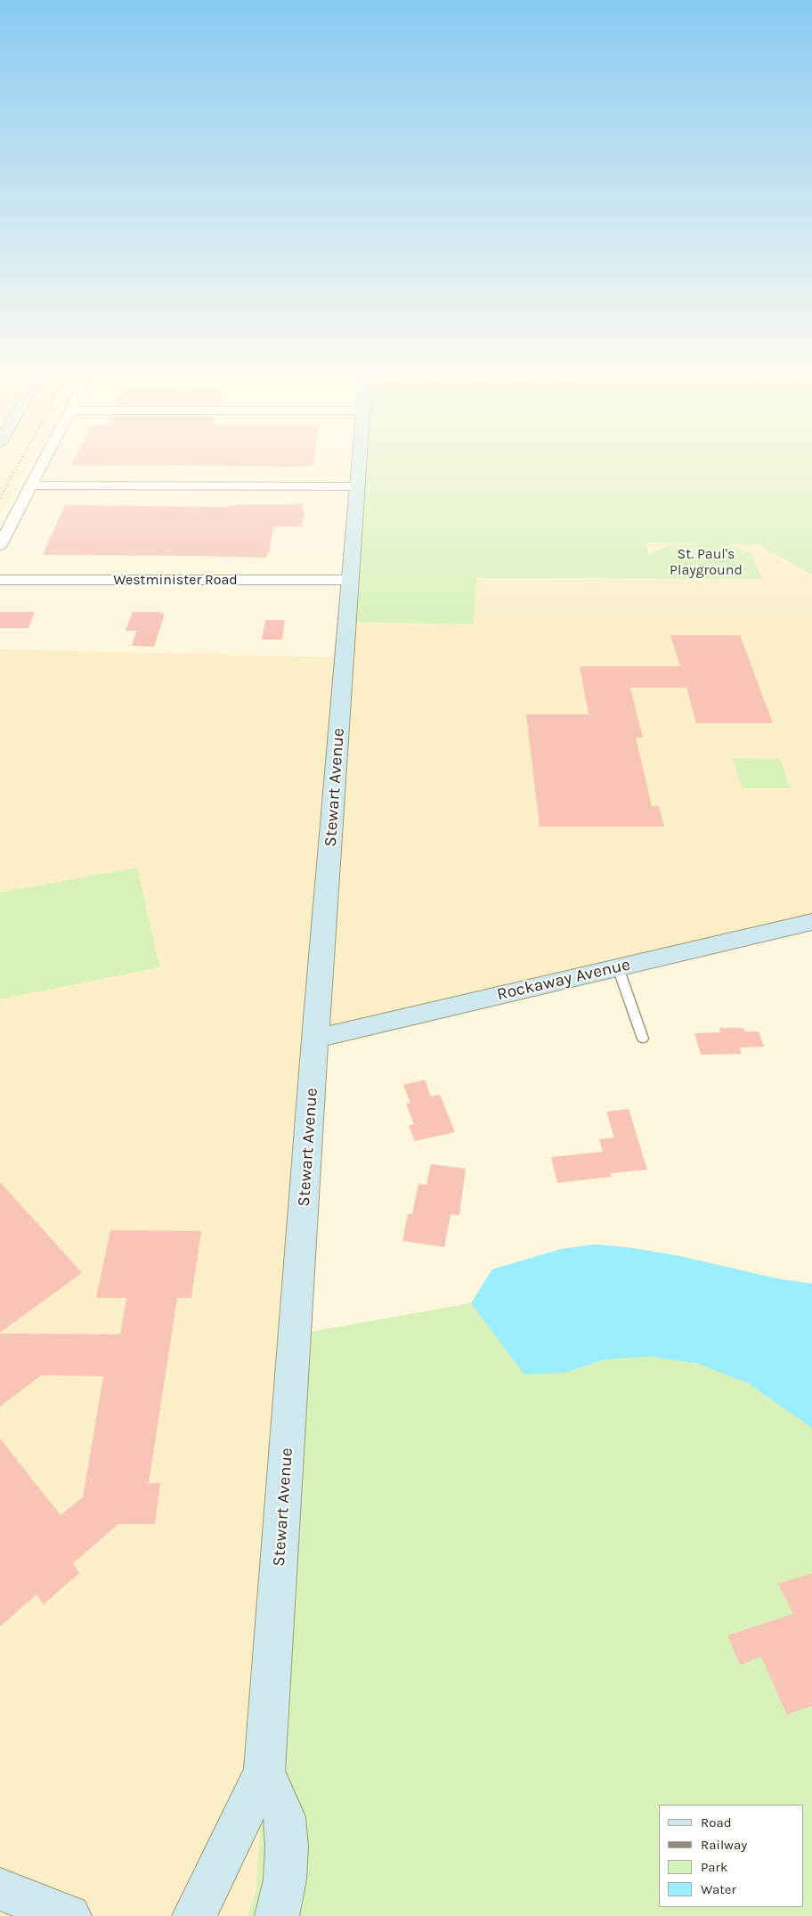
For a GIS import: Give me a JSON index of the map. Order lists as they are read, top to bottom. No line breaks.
{"streets":{"main road":["Stewart Avenue","Rockaway Avenue"],"street":["Westminister Road"]},"crossings":[["Westminister Road","Stewart Avenue"],["Stewart Avenue","Rockaway Avenue"]],"parks":["St. Paul's Playground"],"legend":["Road","Railway","Park","Water"]}
